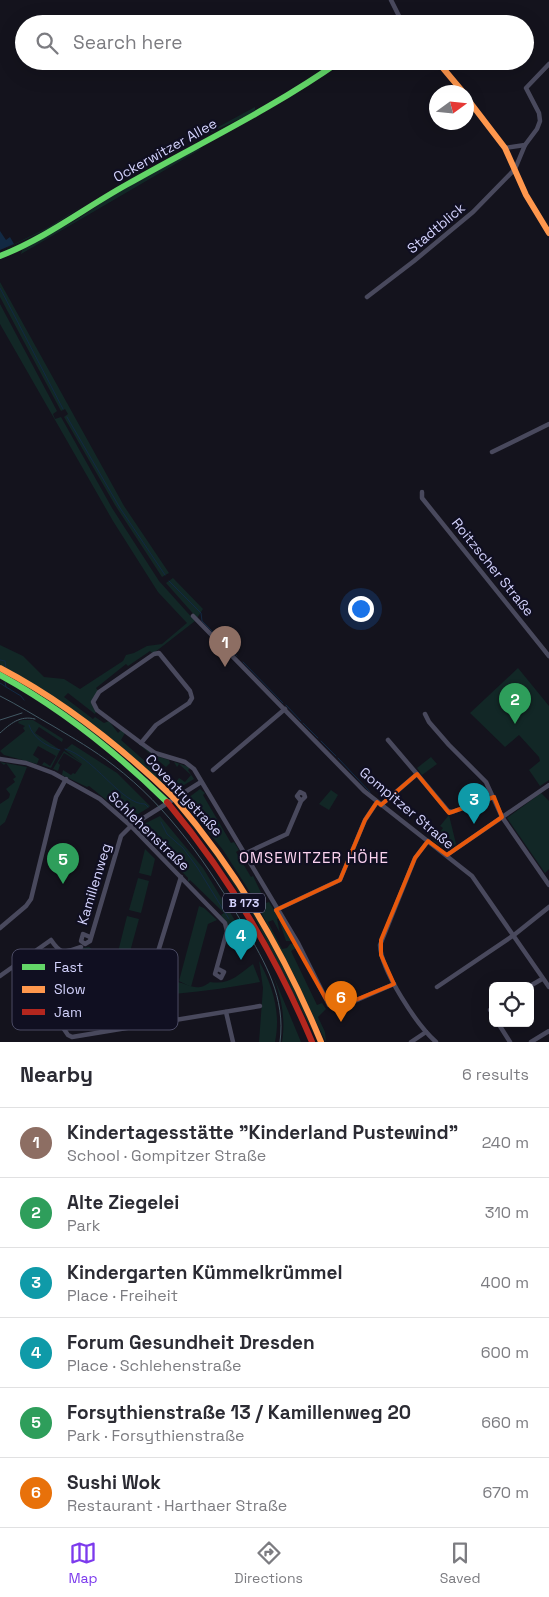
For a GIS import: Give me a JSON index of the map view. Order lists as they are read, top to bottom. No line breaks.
{"streets":{"main road":["Ockerwitzer Allee","Coventrystraße","B 173"],"street":["Stadtblick","Roitzscher Straße","Gompitzer Straße","Schlehenstraße","Kamillenweg"]},"crossings":[["Coventrystraße","Kamillenweg"],["Schlehenstraße","Kamillenweg"]],"districts":["OMSEWITZER HÖHE"],"legend":["Fast","Slow","Jam"],"north":"right","page":{"search":"Search here","pins":["1","2","3","5","4","6"],"heading":["Nearby","6 results"],"list":[{"mark":"1","name":"Kindertagesstätte \"Kinderland Pustewind\"","note":"School · Gompitzer Straße","value":"240 m"},{"mark":"2","name":"Alte Ziegelei","note":"Park","value":"310 m"},{"mark":"3","name":"Kindergarten Kümmelkrümmel","note":"Place · Freiheit","value":"400 m"},{"mark":"4","name":"Forum Gesundheit Dresden","note":"Place · Schlehenstraße","value":"600 m"},{"mark":"5","name":"Forsythienstraße 13 / Kamillenweg 20","note":"Park · Forsythienstraße","value":"660 m"},{"mark":"6","name":"Sushi Wok","note":"Restaurant · Harthaer Straße","value":"670 m"}],"nav":["Map","Directions","Saved"]}}
